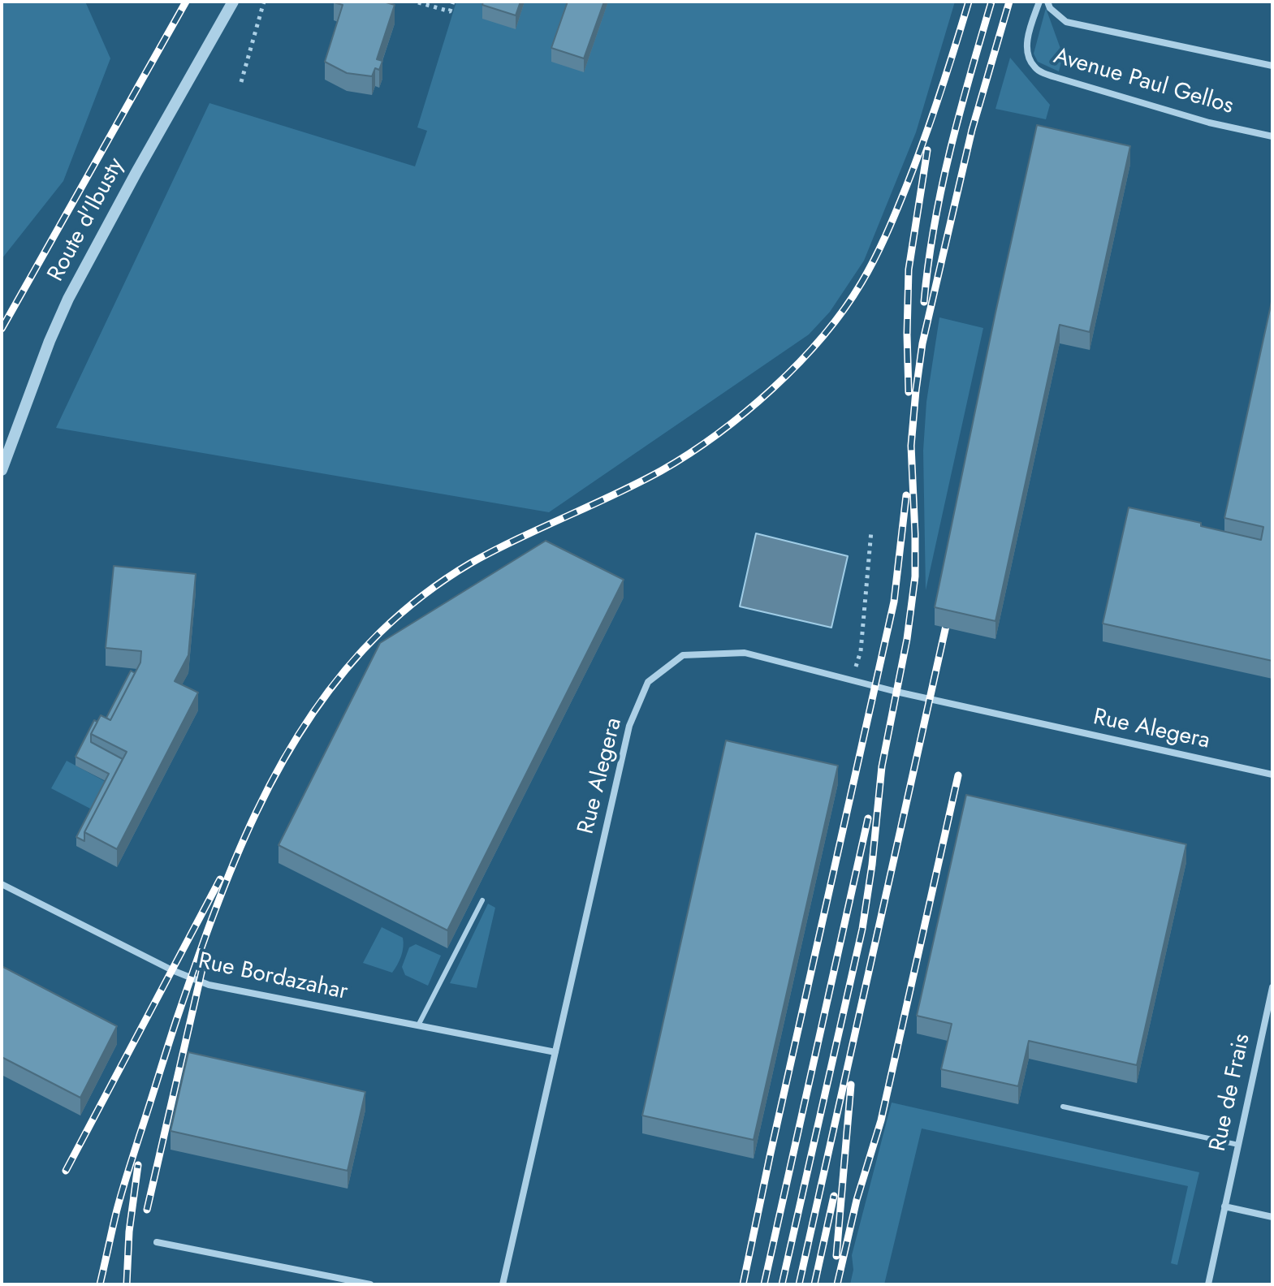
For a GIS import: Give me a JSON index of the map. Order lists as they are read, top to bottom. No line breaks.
{"streets":{"street":["Avenue Paul Gellos","Route d'Ibusty","Rue Alegera","Rue Bordazahar","Rue de Frais"]},"crossings":[["Rue Alegera","Rue Bordazahar"]]}
